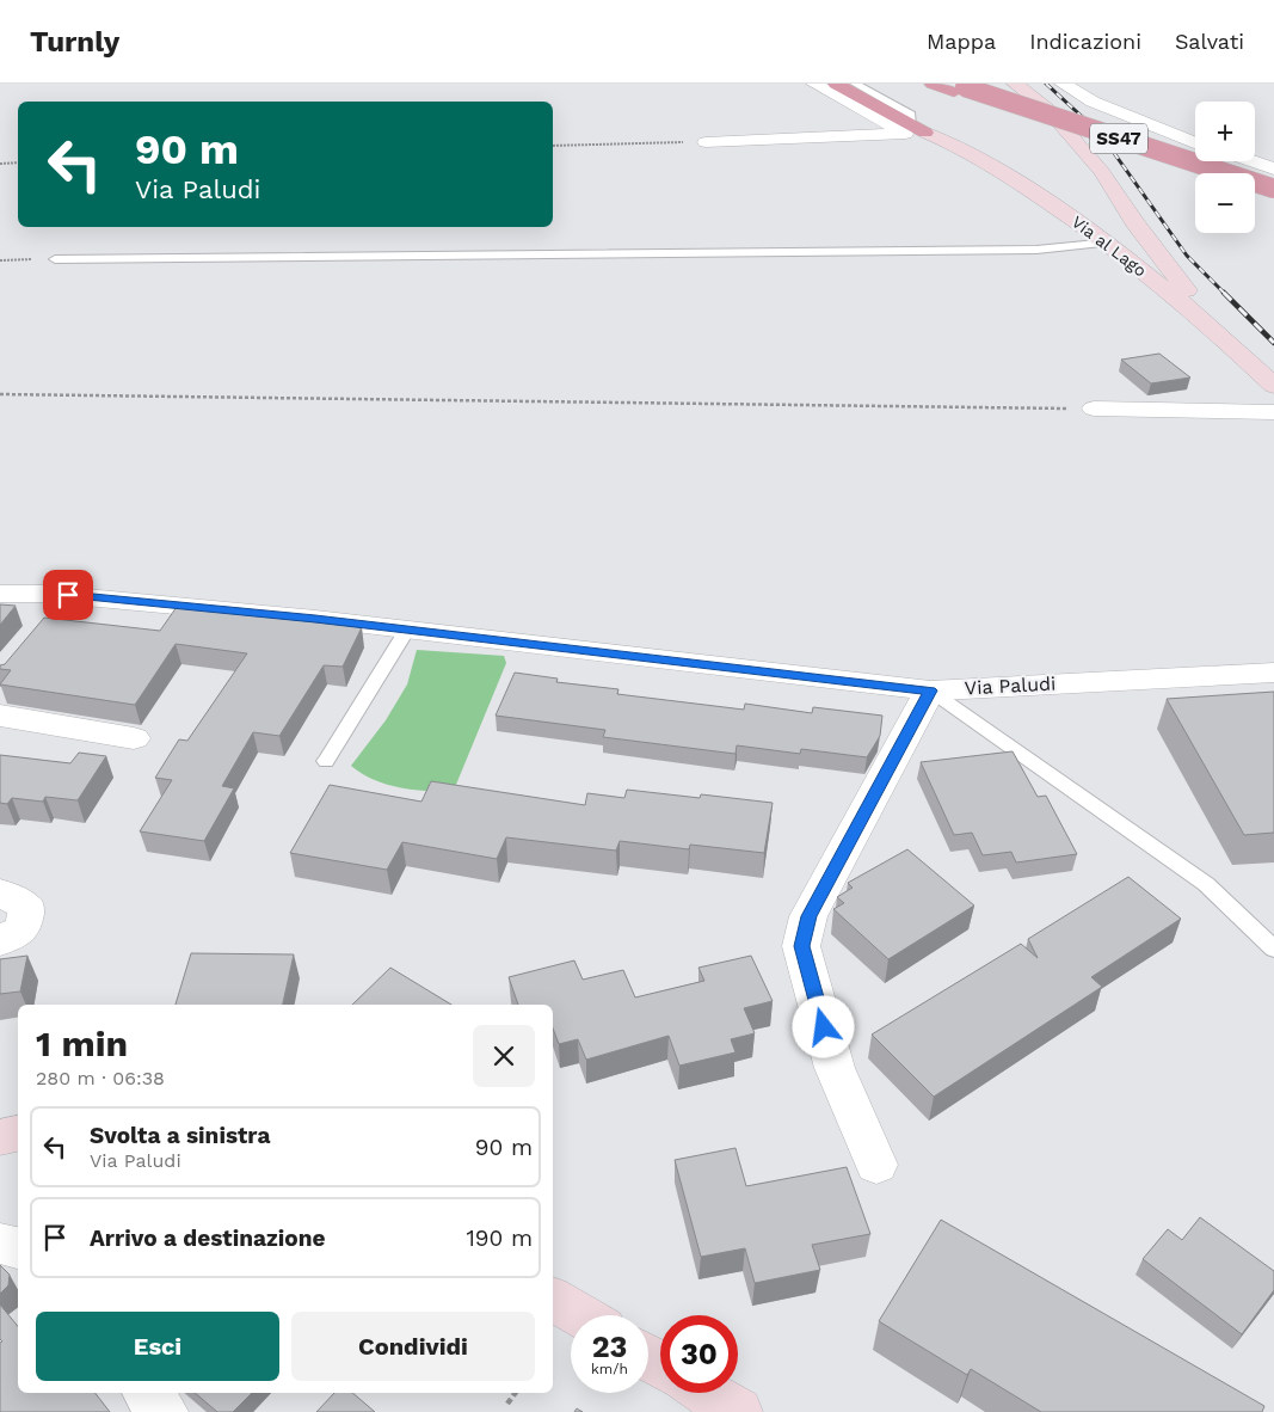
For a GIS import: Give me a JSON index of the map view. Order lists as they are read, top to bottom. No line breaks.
{"streets":{"highway":["SS47"],"main road":["Via al Lago"],"street":["Via Paludi"]},"page":{"header":"Turnly","nav":["Mappa","Indicazioni","Salvati"],"map_buttons":["+","−"],"turn":["90 m","Via Paludi"],"heading":["1 min","280 m · 06:38"],"list":[{"name":"Svolta a sinistra","note":"Via Paludi","value":"90 m"},{"name":"Arrivo a destinazione","value":"190 m"}],"buttons":["Esci","Condividi"],"speed":"23 km/h","limit":"30"}}
